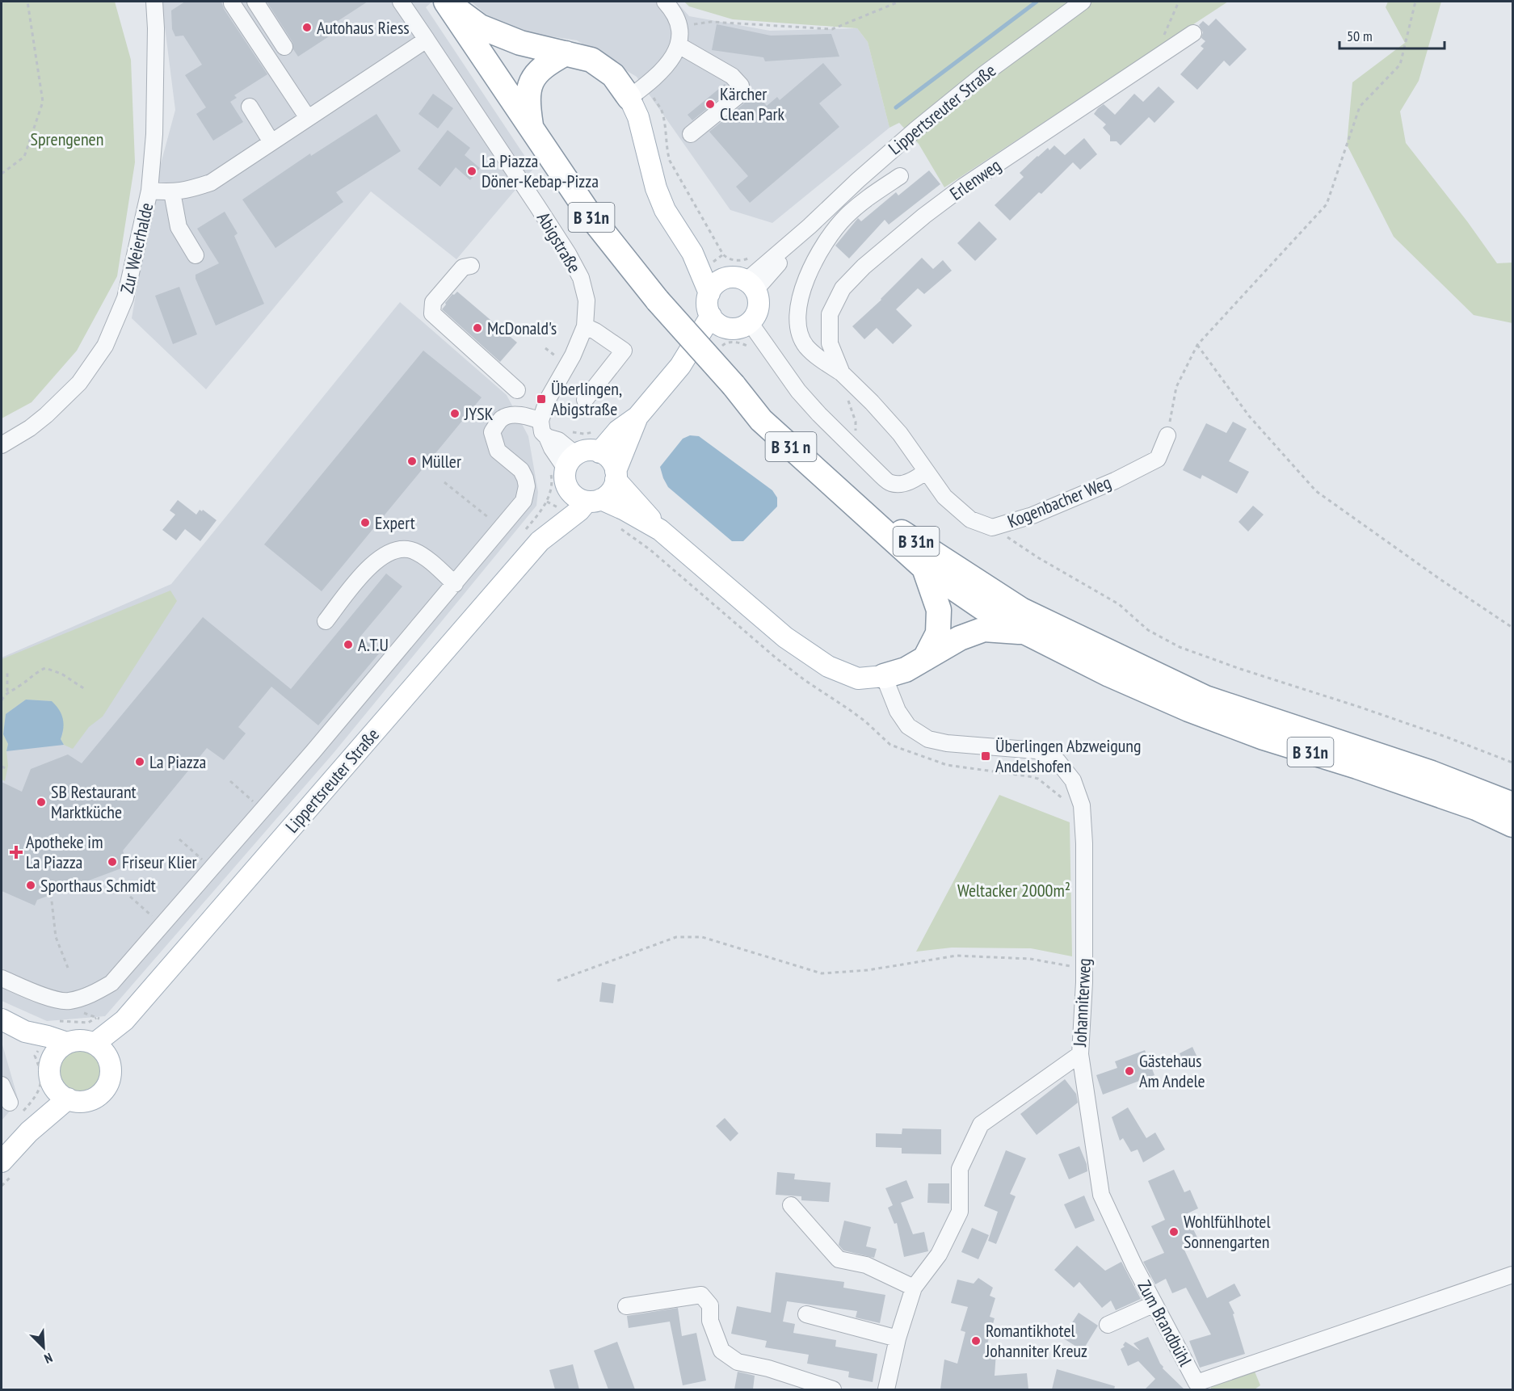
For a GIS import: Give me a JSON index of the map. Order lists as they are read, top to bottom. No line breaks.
{"streets":{"highway":["B 31n","B 31 n"],"main road":["Lippertsreuter Straße"],"street":["Erlenweg","Abigstraße","Zur Weierhalde","Kogenbacher Weg","Johanniterweg","Zum Brandbühl"]},"crossings":[["Lippertsreuter Straße","B 31n"],["Erlenweg","Kogenbacher Weg"],["B 31n","B 31 n"],["Johanniterweg","Zum Brandbühl"]],"parks":["Sprengenen","Weltacker 2000m²"],"places":{"other":["Autohaus Riess","Kärcher Clean Park","La Piazza Döner-Kebap-Pizza","McDonald's","JYSK","Müller","Expert","A.T.U","La Piazza","SB Restaurant Marktküche","Friseur Klier","Sporthaus Schmidt","Gästehaus Am Andele","Wohlfühlhotel Sonnengarten","Romantikhotel Johanniter Kreuz"],"transit":["Überlingen, Abigstraße","Überlingen Abzweigung Andelshofen"],"health":["Apotheke im La Piazza"]},"scale_bar":"50 m","north":"bottom right"}
